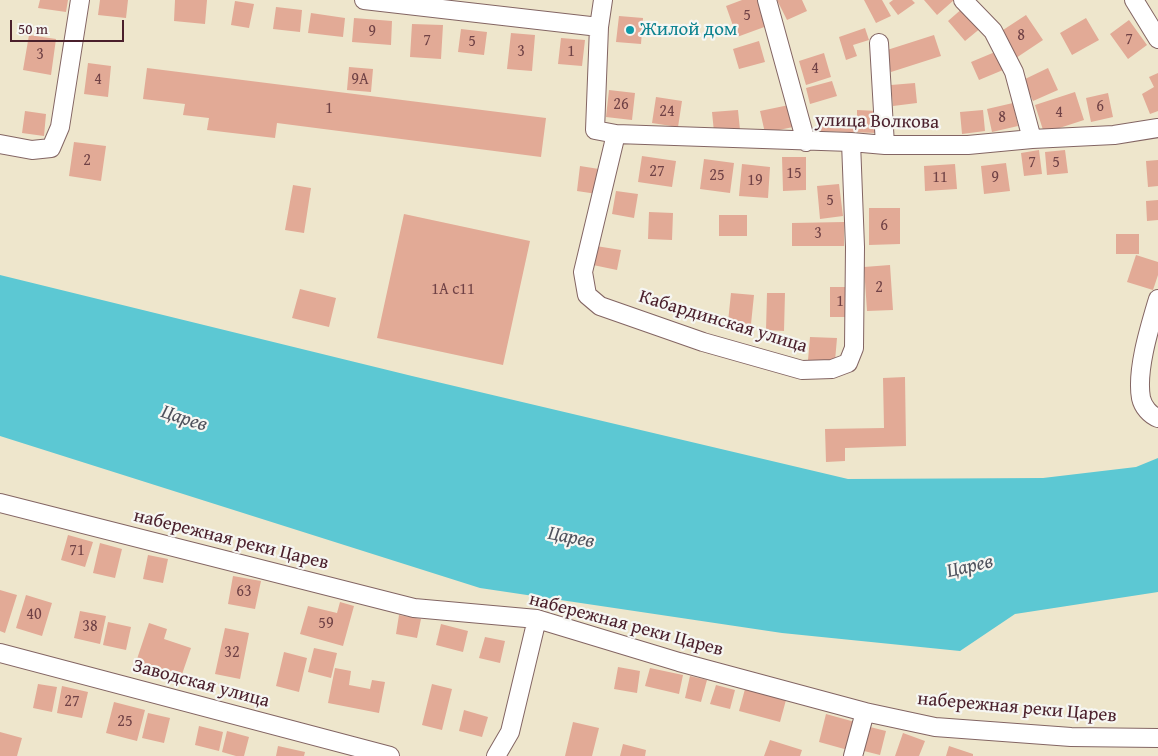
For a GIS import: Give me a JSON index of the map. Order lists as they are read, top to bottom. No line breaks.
{"streets":{"street":["улица Волкова","Кабардинская улица","набережная реки Царев","Заводская улица"]},"crossings":[["улица Волкова","Кабардинская улица"]],"water":["Царев"],"places":["Жилой дом"],"house_numbers":["5","9","8","7","7","5","3","1","3","4","4","9А","26","6","1","24","4","8","2","7","5","27","15","25","11","9","19","5","6","3","2","1А с11","1","71","63","40","59","38","32","27","25"],"scale_bar":"50 m"}
